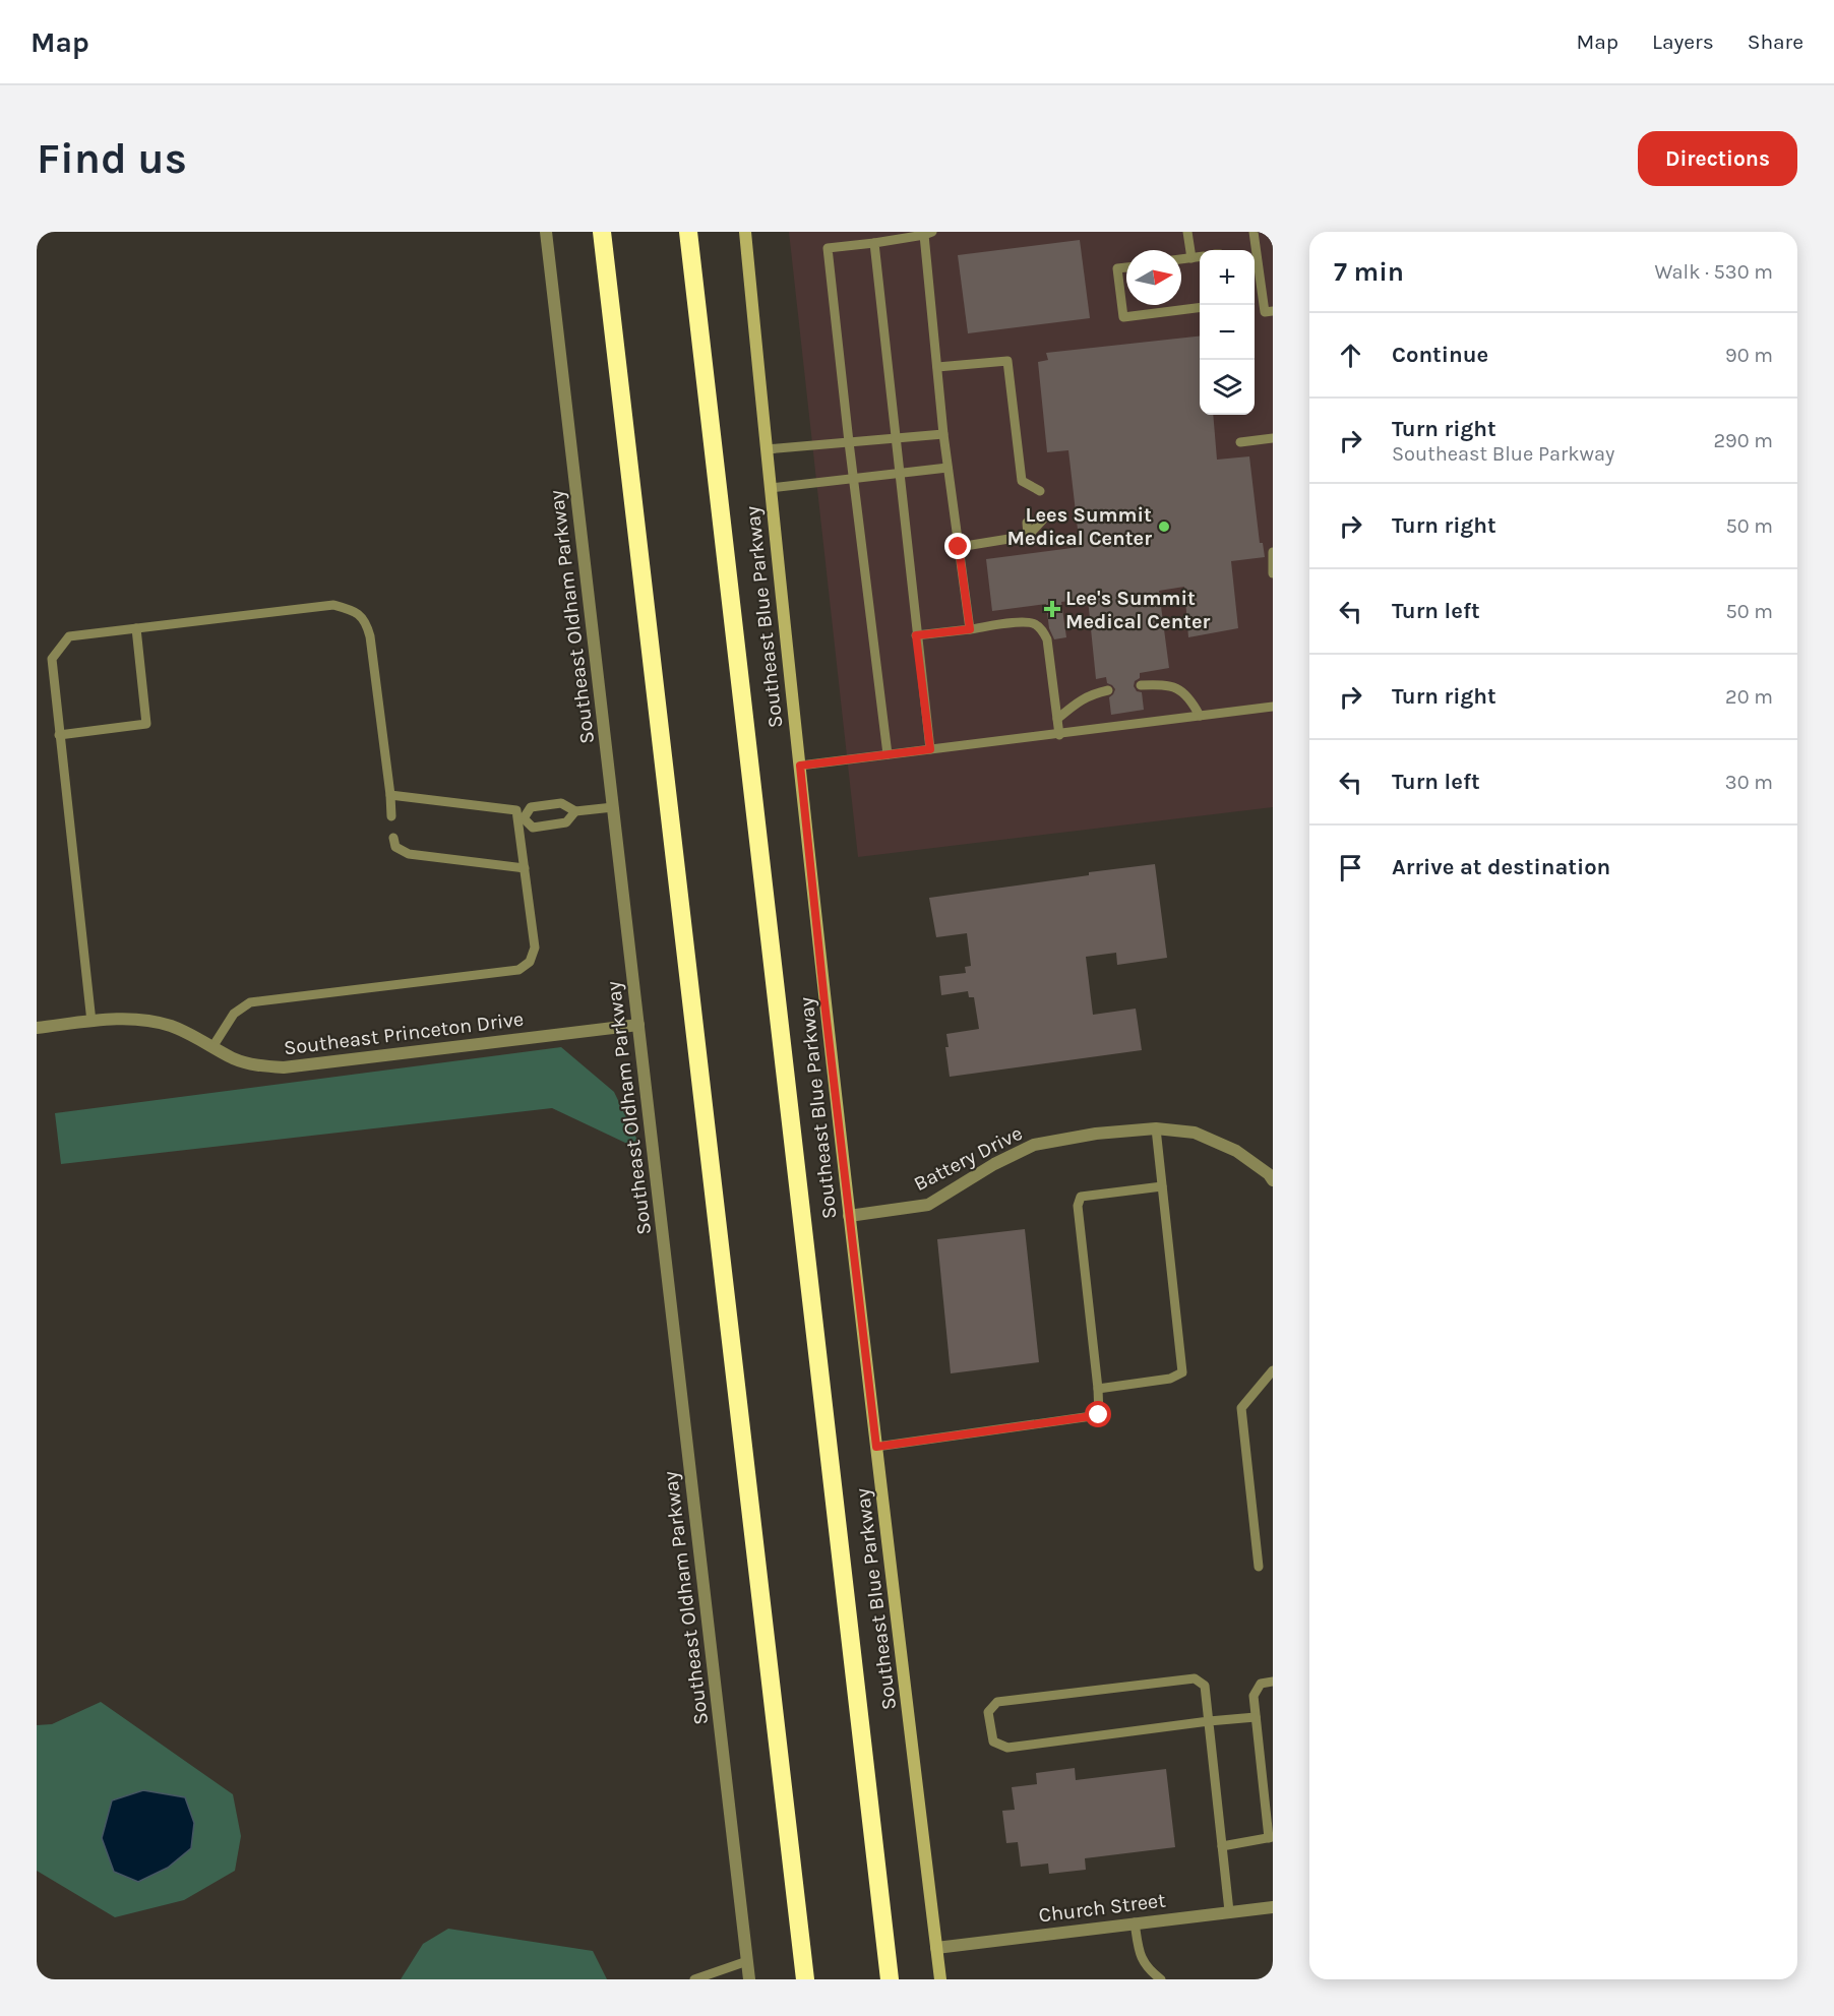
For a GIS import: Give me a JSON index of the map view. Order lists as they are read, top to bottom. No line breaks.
{"streets":{"street":["Southeast Oldham Parkway","Southeast Blue Parkway","Southeast Princeton Drive","Battery Drive","Church Street"]},"crossings":[["Southeast Oldham Parkway","Southeast Princeton Drive"],["Southeast Blue Parkway","Battery Drive"],["Southeast Blue Parkway","Church Street"]],"places":{"other":["Lees Summit Medical Center"],"health":["Lee's Summit Medical Center"]},"north":"right","page":{"header":"Map","nav":["Map","Layers","Share"],"buttons":"Directions","title":"Find us","heading":["7 min","Walk · 530 m"],"map_buttons":["+","−"],"list":[["Continue","90 m"],["Turn right","Southeast Blue Parkway","290 m"],["Turn right","50 m"],["Turn left","50 m"],["Turn right","20 m"],["Turn left","30 m"],"Arrive at destination"]}}
